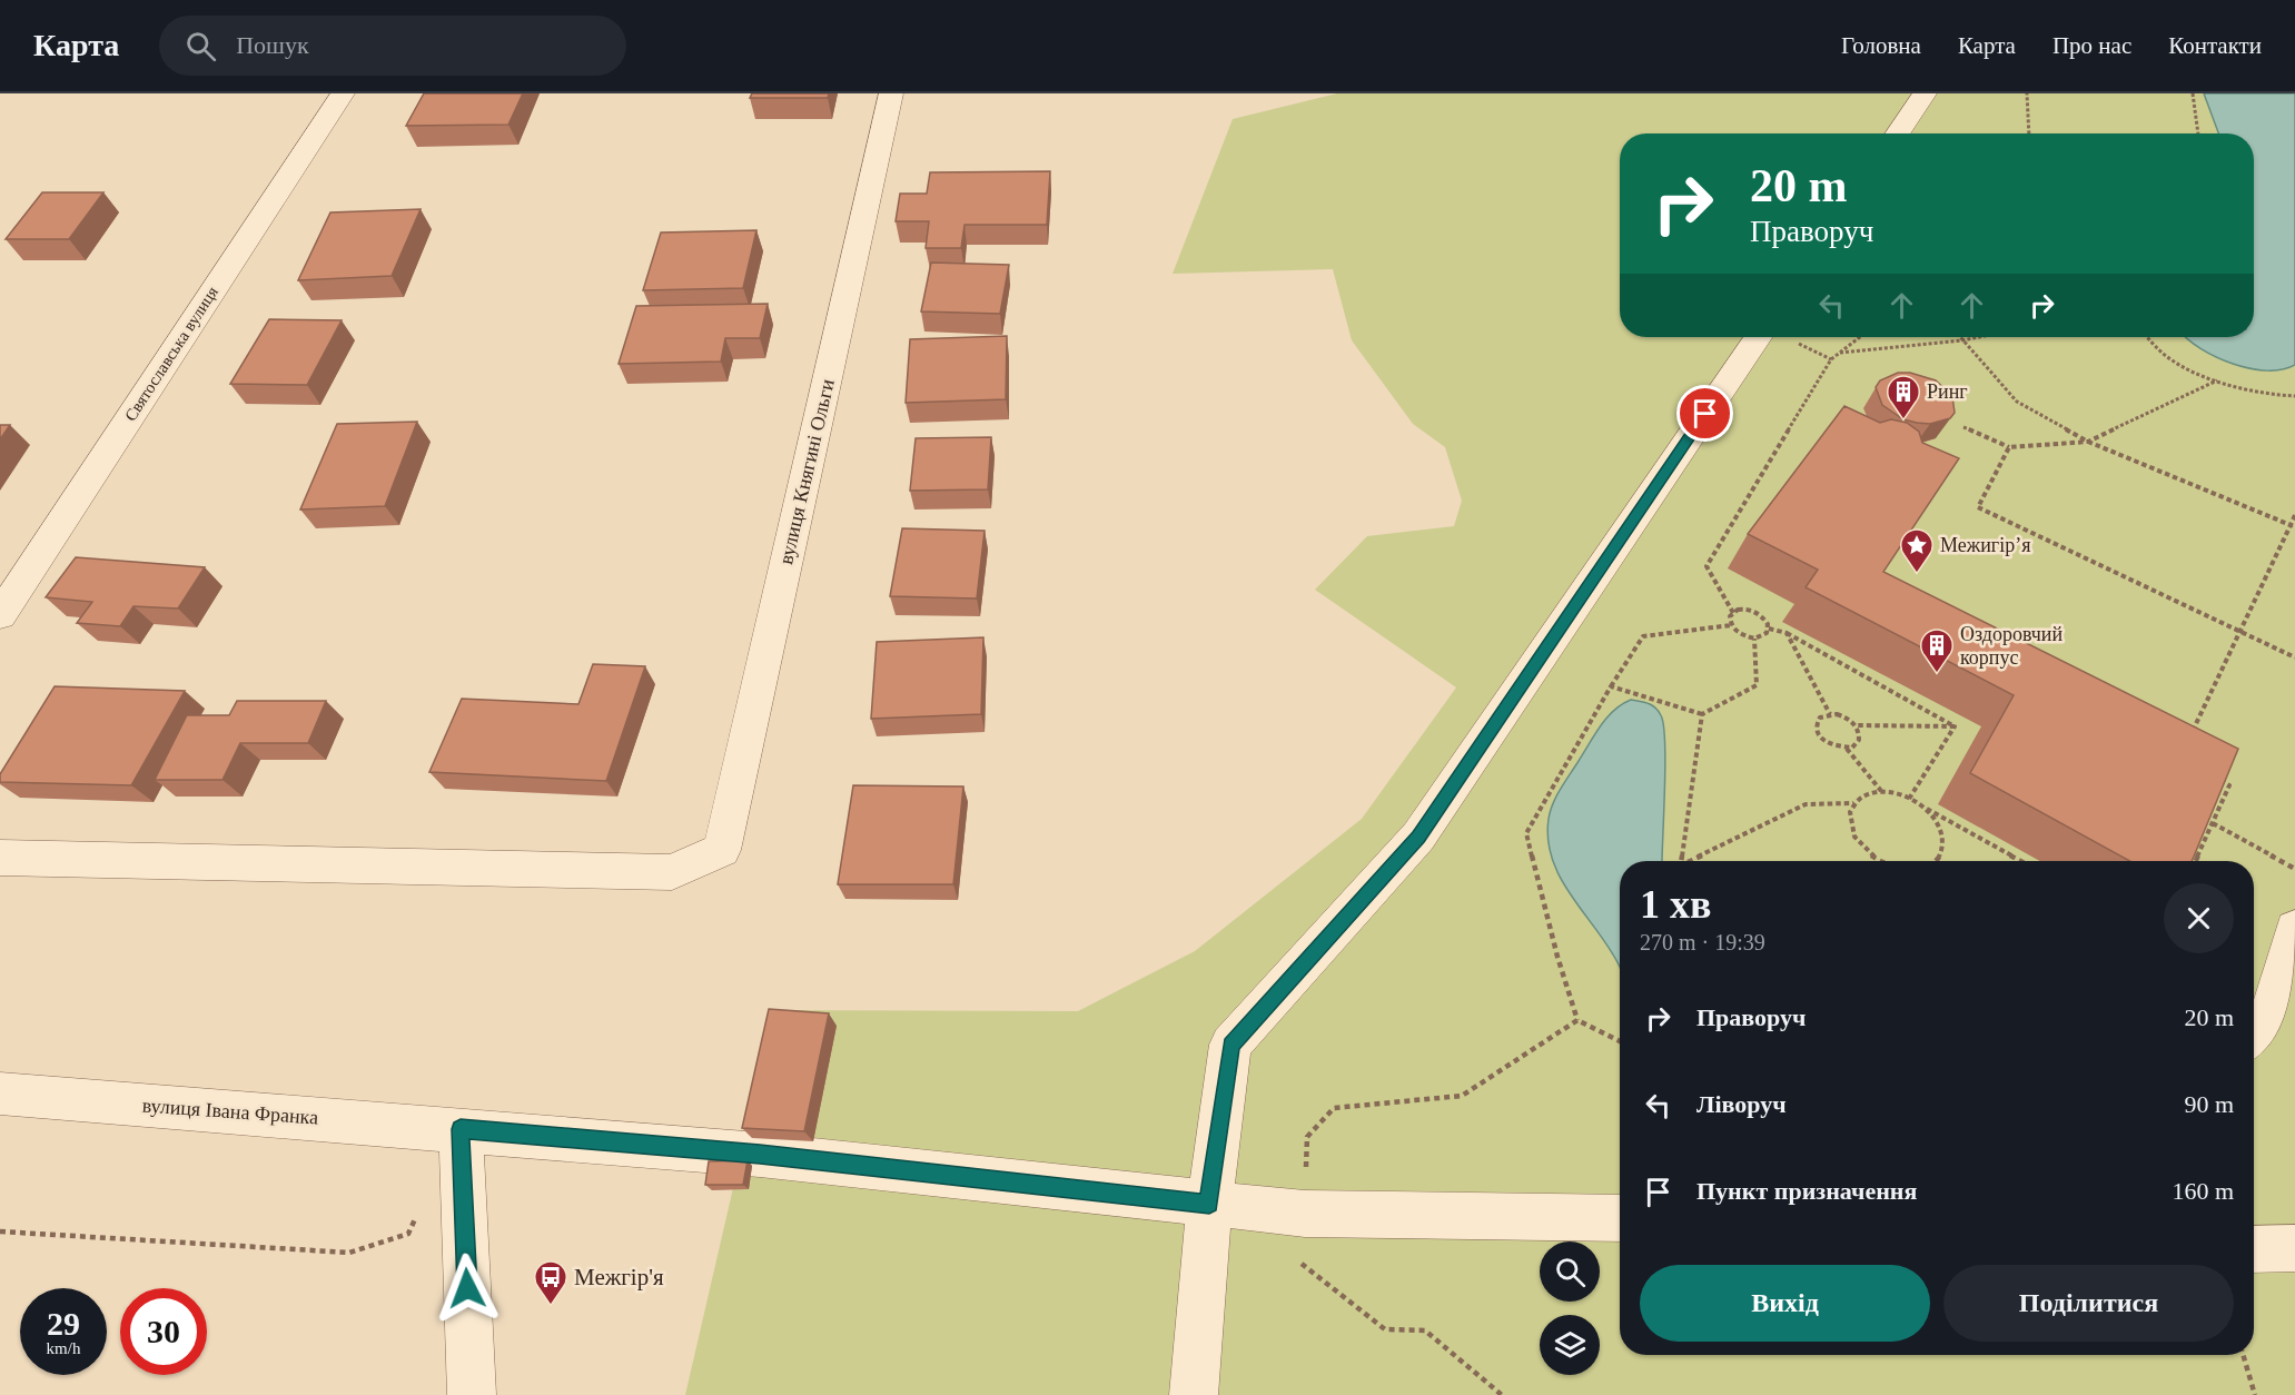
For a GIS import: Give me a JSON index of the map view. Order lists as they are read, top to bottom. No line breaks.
{"streets":{"street":["Святославська вулиця","вулиця Княгині Ольги","вулиця Івана Франка"]},"places":{"building":["Ринг","Оздоровчий корпус"],"place":["Межигір’я"],"bus stop":["Межгір'я"]},"page":{"header":"Карта","search":"Пошук","nav":["Головна","Карта","Про нас","Контакти"],"turn":["20 m","Праворуч"],"heading":["1 хв","270 m · 19:39"],"list":[{"name":"Праворуч","value":"20 m"},{"name":"Ліворуч","value":"90 m"},{"name":"Пункт призначення","value":"160 m"}],"buttons":["Вихід","Поділитися"],"speed":"29 km/h","limit":"30"}}
